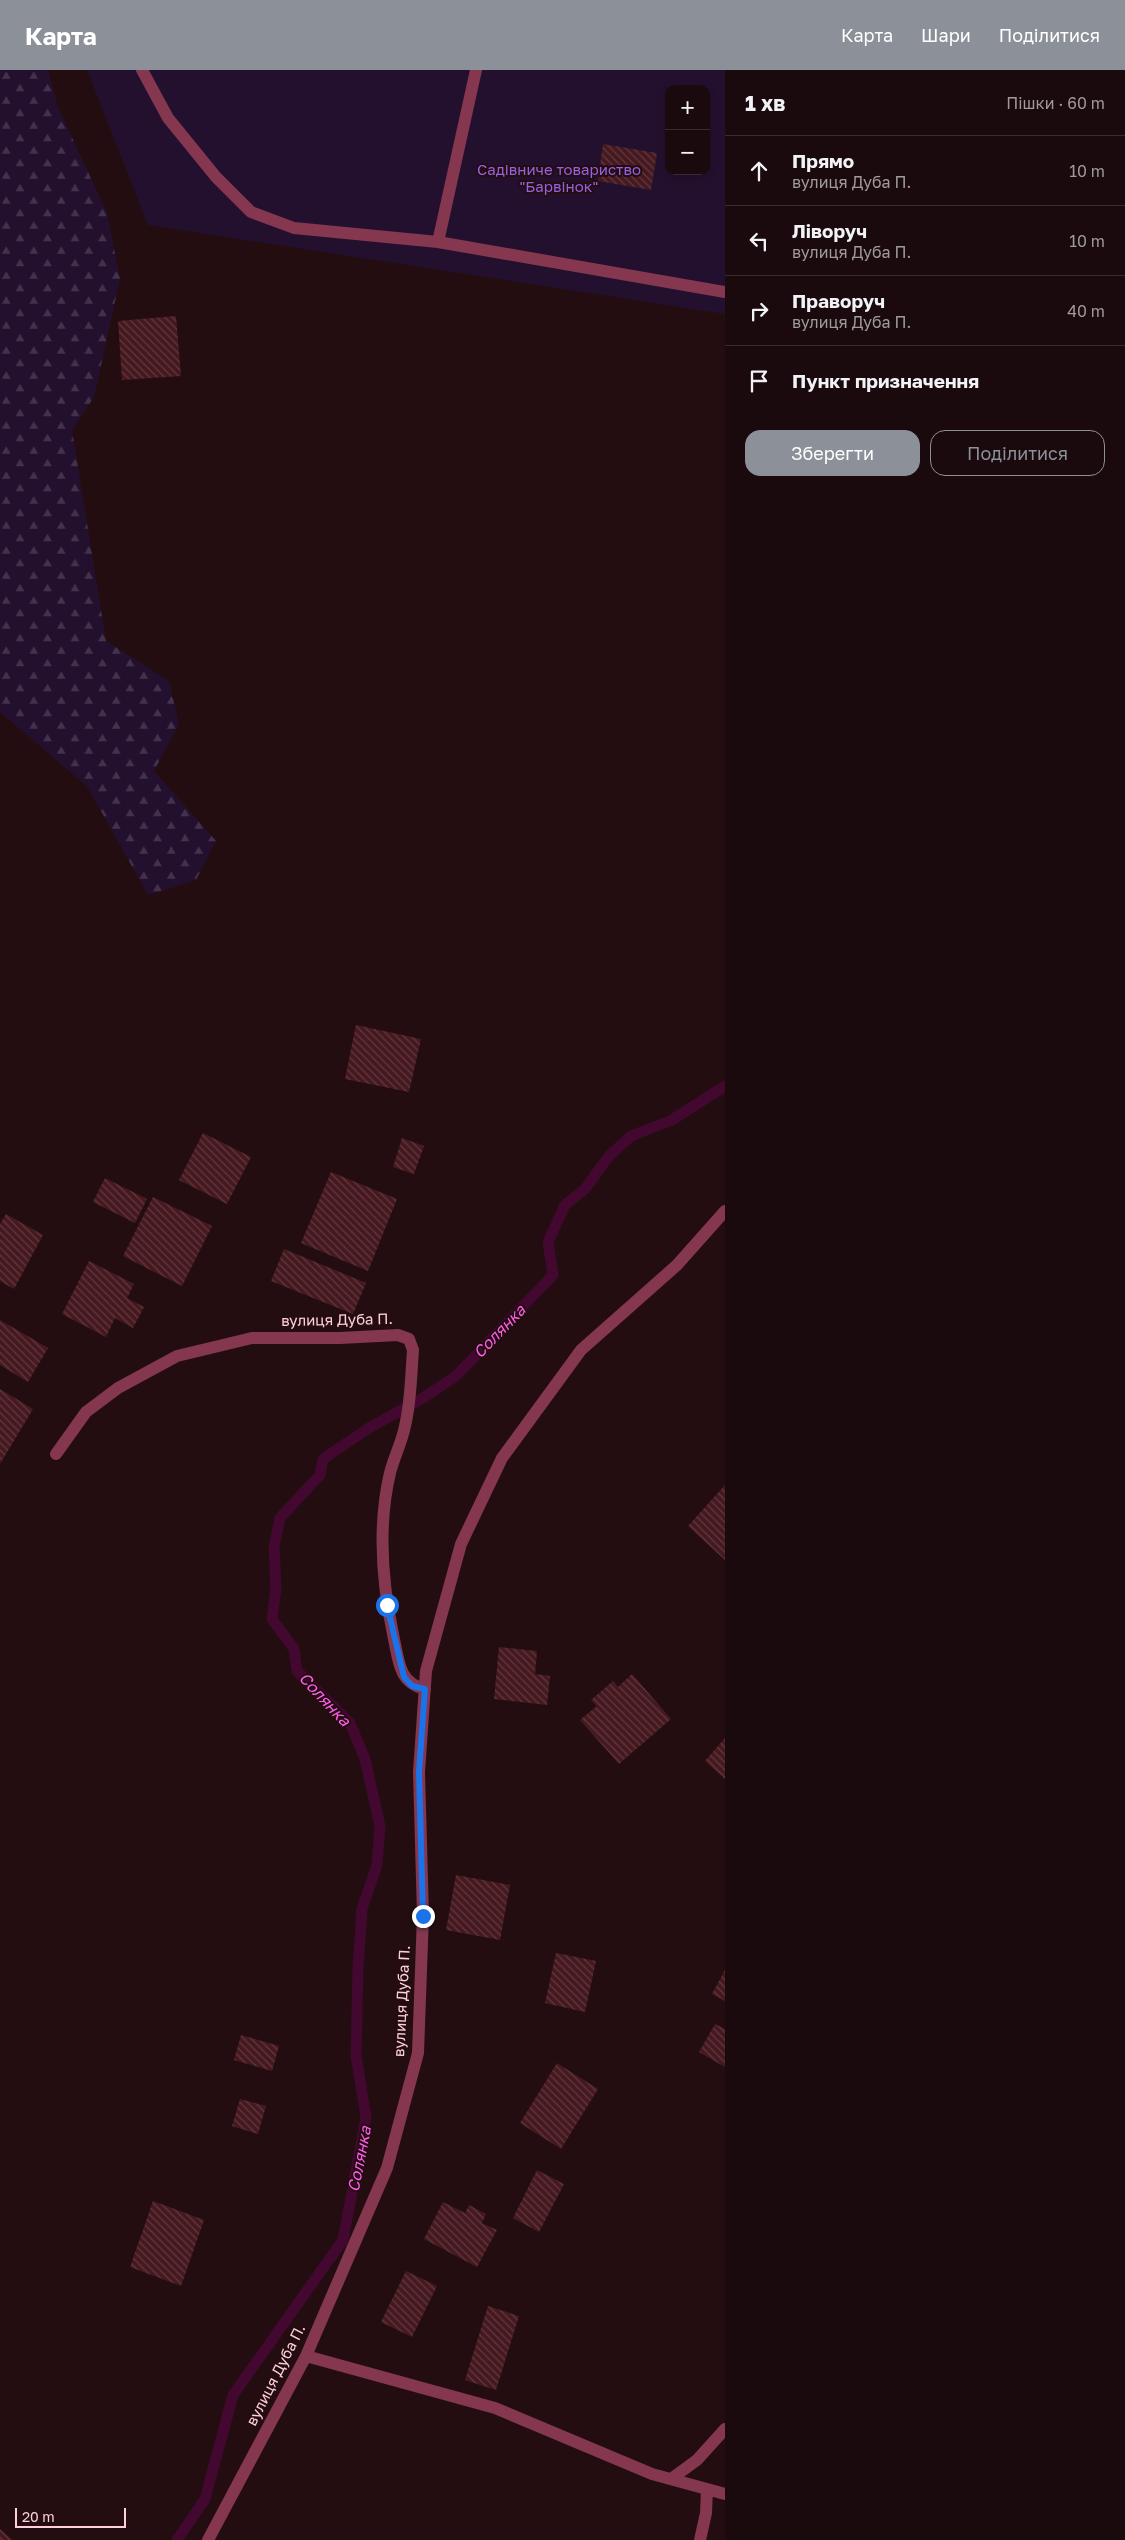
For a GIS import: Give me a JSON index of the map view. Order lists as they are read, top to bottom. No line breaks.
{"streets":{"street":["вулиця Дуба П."]},"water":["Солянка"],"parks":["Садівниче товариство \"Барвінок\""],"scale_bar":"20 m","page":{"header":"Карта","nav":["Карта","Шари","Поділитися"],"heading":["1 хв","Пішки · 60 m"],"map_buttons":["+","−"],"list":[["Прямо","вулиця Дуба П.","10 m"],["Ліворуч","вулиця Дуба П.","10 m"],["Праворуч","вулиця Дуба П.","40 m"],"Пункт призначення"],"buttons":["Зберегти","Поділитися"],"scale":"20 m"}}
